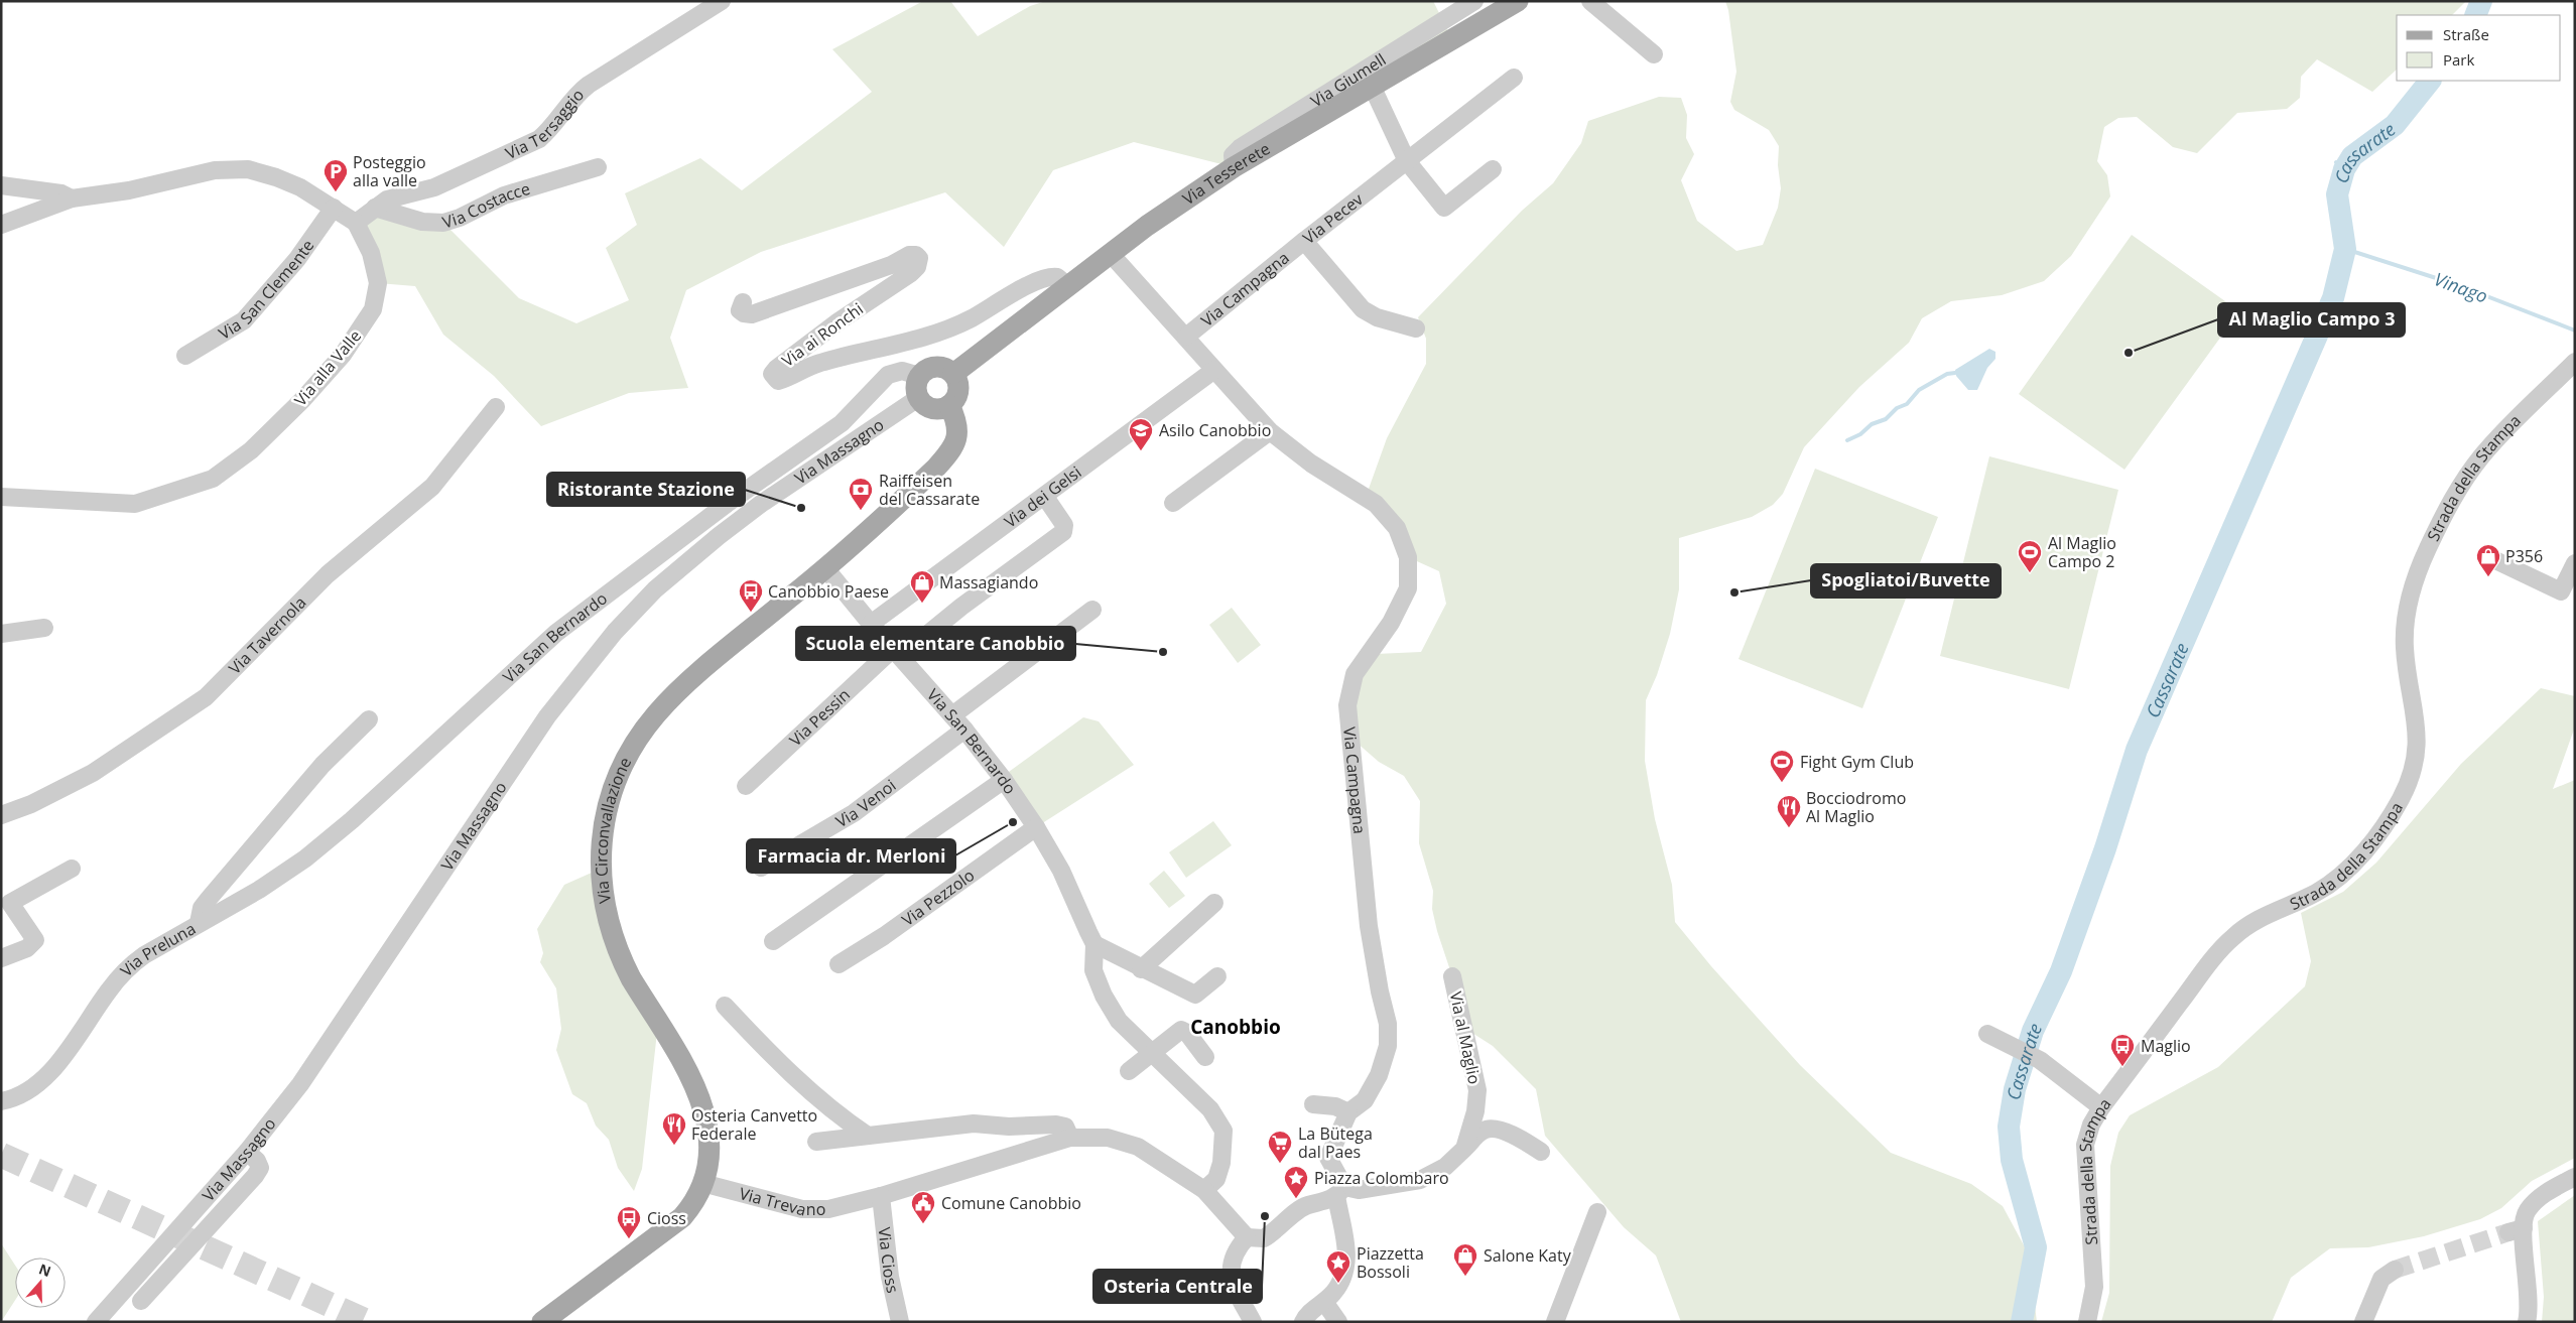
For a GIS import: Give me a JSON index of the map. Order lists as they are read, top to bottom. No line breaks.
{"streets":{"main road":["Via Tesserete","Via Circonvallazione"],"street":["Via Giumell","Via Tersaggio","Via Costacce","Via Pecev","Via San Clemente","Via Campagna","Via ai Ronchi","Via alla Valle","Via Massagno","Strada della Stampa","Via dei Gelsi","Via Tavernola","Via San Bernardo","Via Pessin","Via Venoi","Via Pezzolo","Via Preluna","Via al Maglio","Via Trevano","Via Cioss"]},"crossings":[["Via Giumell","Via Tesserete"],["Via Tersaggio","Via Costacce"],["Via Tersaggio","Via alla Valle"],["Via Tesserete","Via Campagna"],["Via Tesserete","Via ai Ronchi"],["Via Tesserete","Via Massagno"],["Via Tesserete","Via San Bernardo"],["Via Pecev","Via Campagna"],["Via San Clemente","Via alla Valle"],["Via Campagna","Via dei Gelsi"],["Via Campagna","Via al Maglio"],["Via Massagno","Via San Bernardo"],["Via dei Gelsi","Via San Bernardo"],["Via dei Gelsi","Via Pessin"],["Via San Bernardo","Via Pessin"],["Via San Bernardo","Via Venoi"],["Via San Bernardo","Via Circonvallazione"],["Via San Bernardo","Via Pezzolo"],["Via San Bernardo","Via Preluna"],["Via San Bernardo","Via Trevano"],["Via Circonvallazione","Via Trevano"],["Via Trevano","Via Cioss"]],"districts":["Canobbio"],"water":["Cassarate","Vinago"],"places":{"parking":["Posteggio alla valle"],"other":["Al Maglio Campo 3","Ristorante Stazione","Spogliatoi/Buvette","Scuola elementare Canobbio","Farmacia dr. Merloni","Osteria Centrale"],"school or university":["Asilo Canobbio"],"bank":["Raiffeisen del Cassarate"],"sports":["Al Maglio Campo 2","Fight Gym Club"],"shop":["P356","Massagiando","Salone Katy"],"bus stop":["Canobbio Paese","Maglio","Cioss"],"restaurant":["Bocciodromo Al Maglio","Osteria Canvetto Federale"],"supermarket":["La Bütega dal Paes"],"place":["Piazza Colombaro","Piazzetta Bossoli"],"public building":["Comune Canobbio"]},"legend":["Straße","Park"],"north":"top"}
